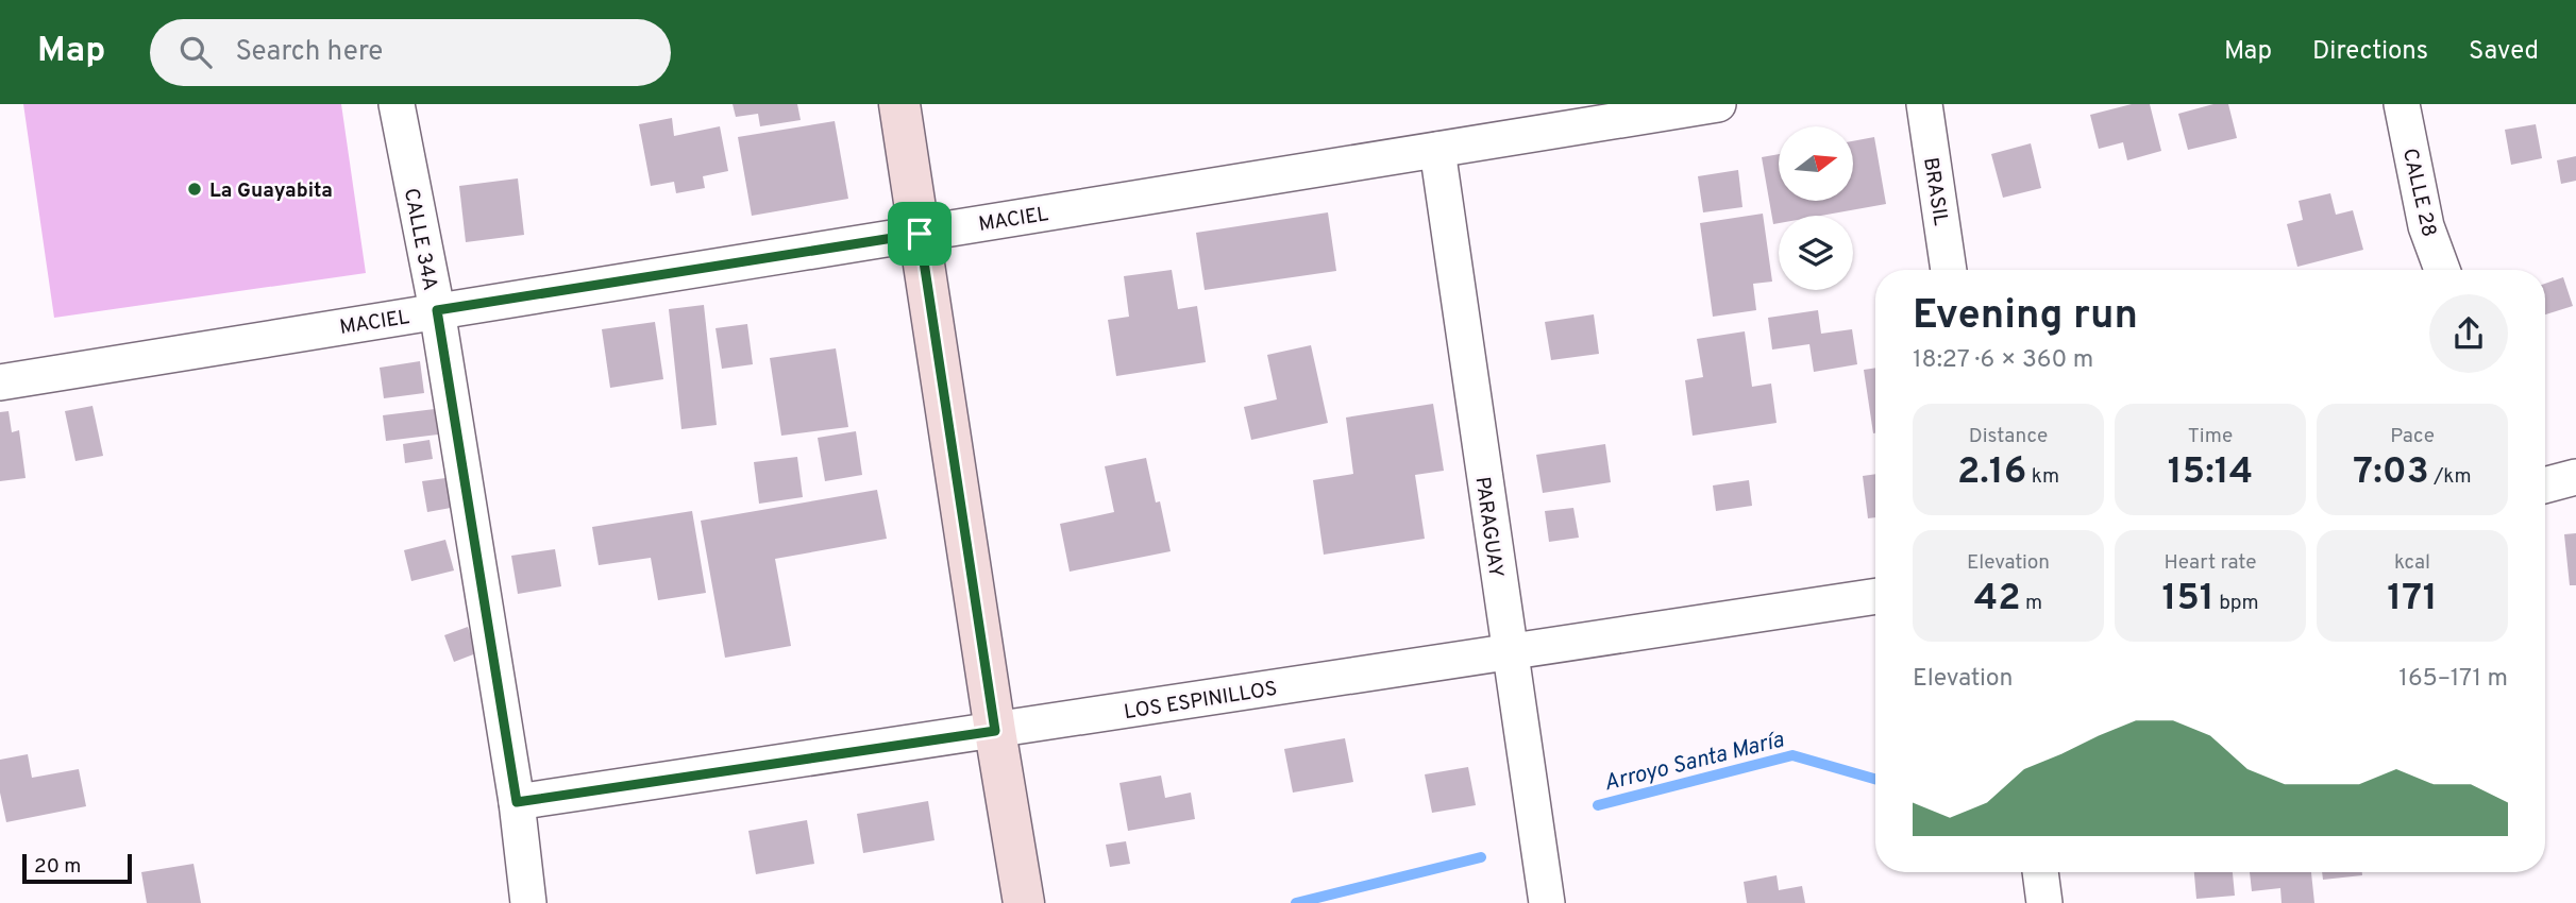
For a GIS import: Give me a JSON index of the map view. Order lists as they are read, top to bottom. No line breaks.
{"streets":{"street":["BRASIL","CALLE 28","MACIEL","CALLE 34A","PARAGUAY","LOS ESPINILLOS"]},"crossings":[["MACIEL","CALLE 34A"],["MACIEL","PARAGUAY"],["CALLE 34A","LOS ESPINILLOS"],["PARAGUAY","LOS ESPINILLOS"]],"water":["Arroyo Santa María"],"places":["La Guayabita"],"scale_bar":"20 m","north":"right","page":{"header":"Map","search":"Search here","nav":["Map","Directions","Saved"],"heading":["Evening run","18:27 · 6 × 360 m"],"stats":[["Distance","2.16 km"],["Time","15:14"],["Pace","7:03 /km"],["Elevation","42 m"],["Heart rate","151 bpm"],["kcal","171"]],"chart":["Elevation","165–171 m"],"scale":"20 m"}}
